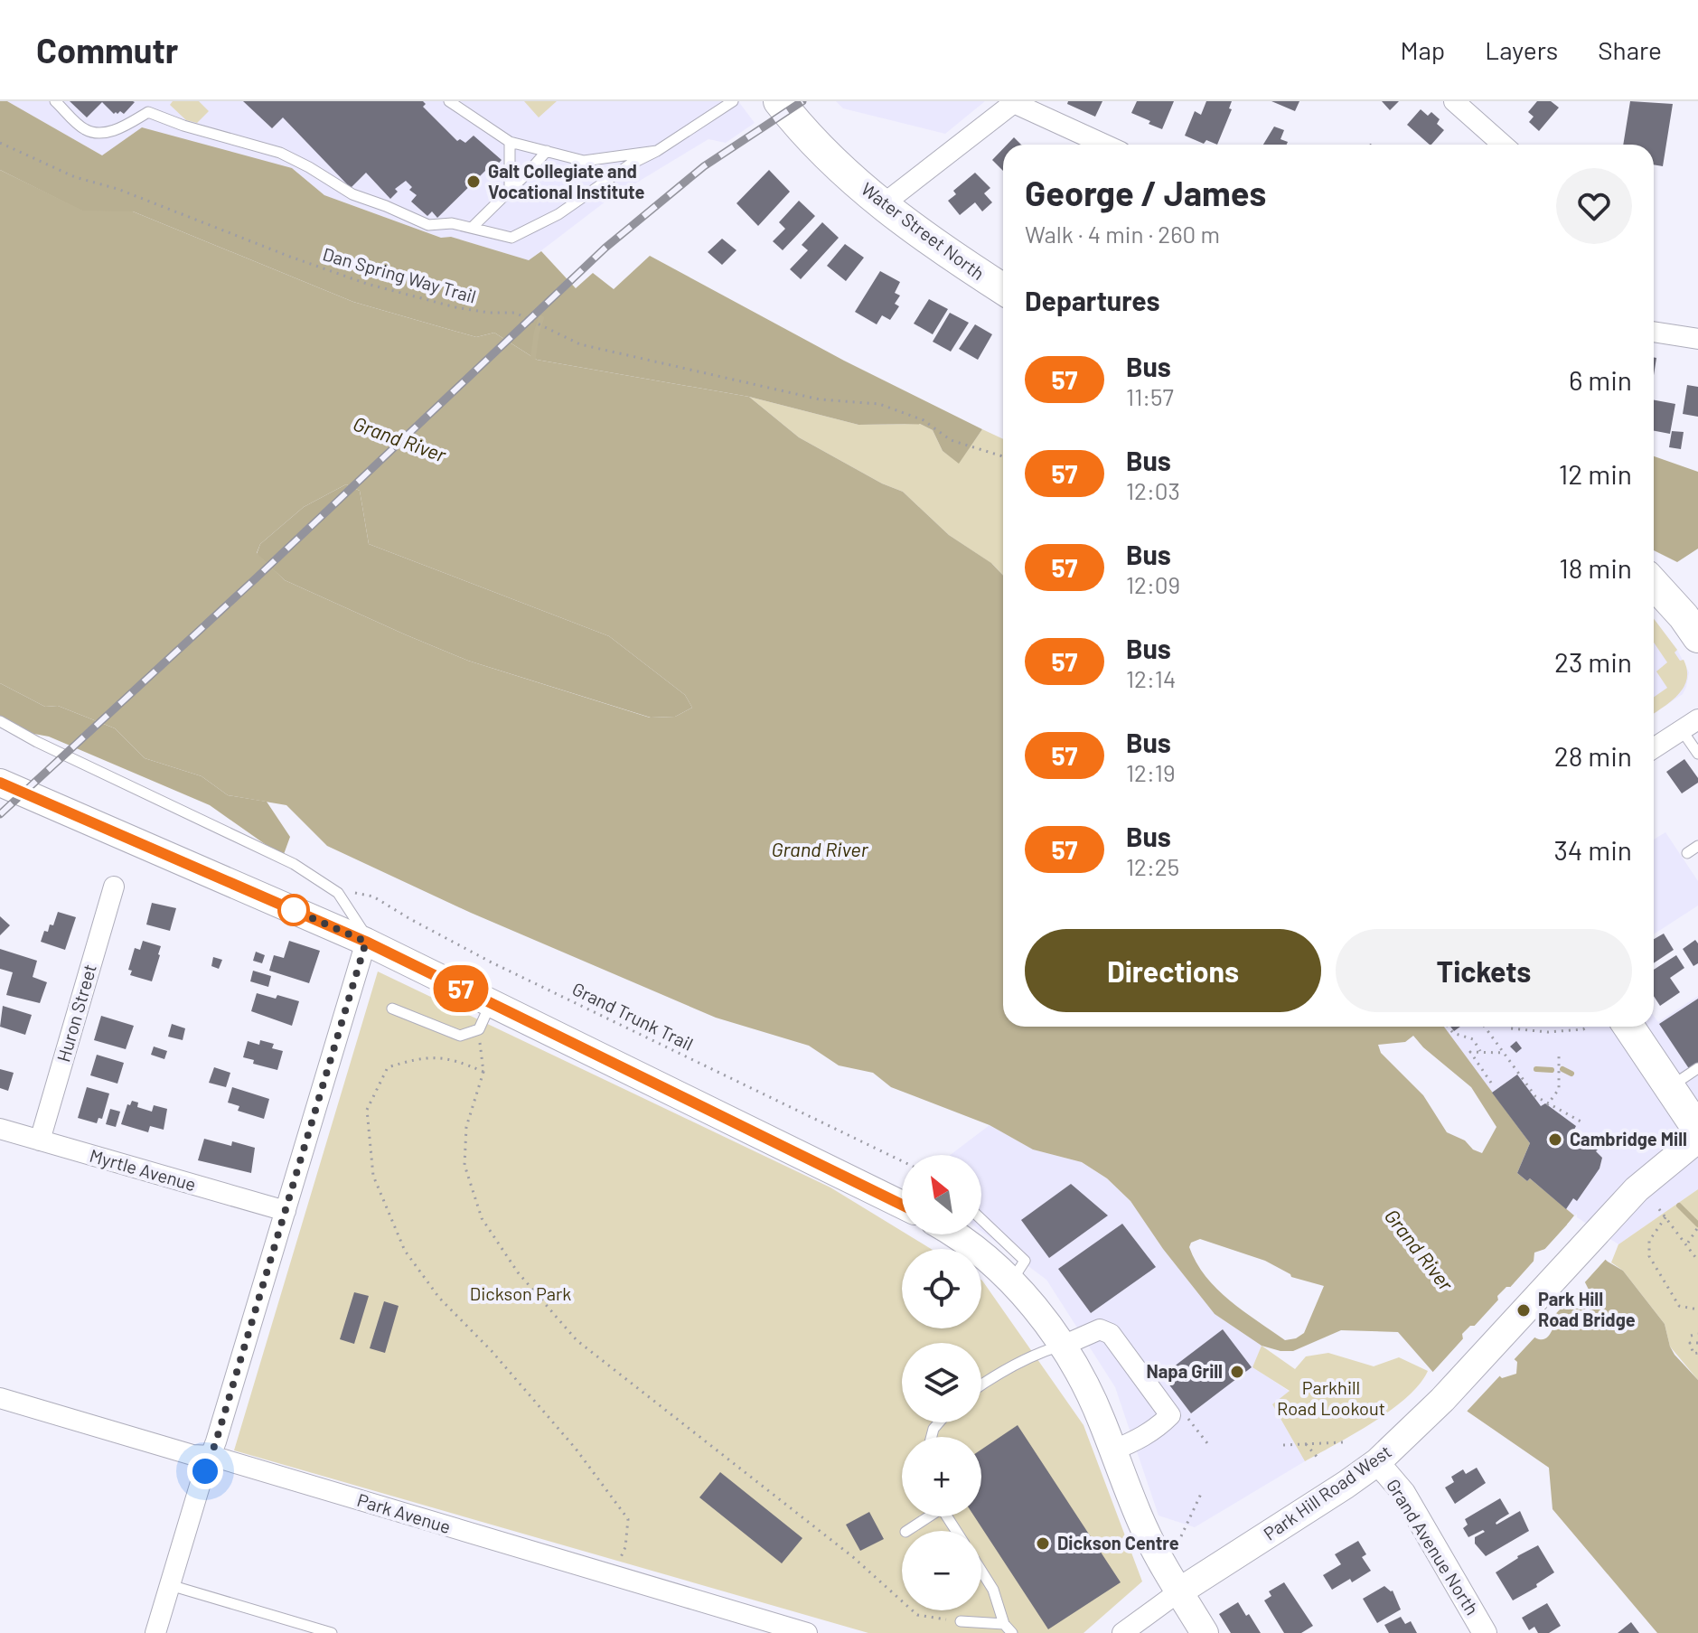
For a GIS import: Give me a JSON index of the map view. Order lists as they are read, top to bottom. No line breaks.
{"streets":{"main road":["Water Street North","Park Hill Road West"],"street":["Huron Street","Myrtle Avenue","Park Avenue","Grand Avenue North"],"path":["Dan Spring Way Trail","Grand Trunk Trail"]},"crossings":[["Huron Street","Myrtle Avenue"],["Park Hill Road West","Grand Avenue North"]],"water":["Grand River"],"parks":["Dickson Park","Parkhill Road Lookout"],"places":["Galt Collegiate and Vocational Institute","Cambridge Mill","Park Hill Road Bridge","Napa Grill","Dickson Centre"],"lines":["bus line 57"],"north":"top left","page":{"header":"Commutr","nav":["Map","Layers","Share"],"on_map":"57","heading":[["George / James","Walk · 4 min · 260 m"],"Departures"],"list":[{"mark":"57","name":"Bus","note":"11:57","value":"6 min"},{"mark":"57","name":"Bus","note":"12:03","value":"12 min"},{"mark":"57","name":"Bus","note":"12:09","value":"18 min"},{"mark":"57","name":"Bus","note":"12:14","value":"23 min"},{"mark":"57","name":"Bus","note":"12:19","value":"28 min"},{"mark":"57","name":"Bus","note":"12:25","value":"34 min"}],"buttons":["Directions","Tickets"],"map_buttons":["+","−"]}}
